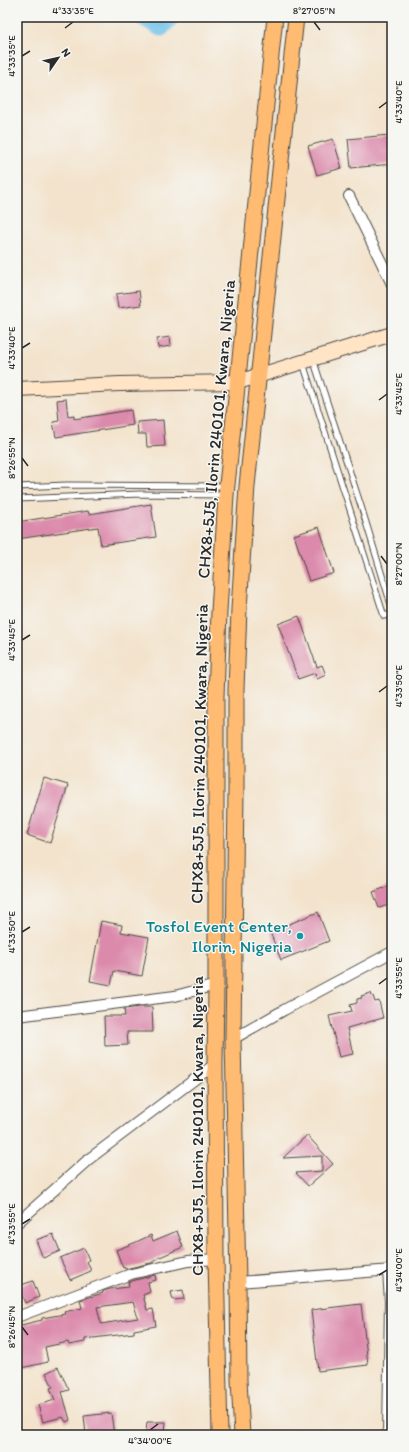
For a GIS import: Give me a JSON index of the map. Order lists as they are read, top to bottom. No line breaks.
{"streets":{"main road":["CHX8+5J5, Ilorin 240101, Kwara, Nigeria"]},"places":["Tosfol Event Center, Ilorin, Nigeria"],"north":"top right","coordinates":["4°33'35\"E","8°27'05\"N","4°33'40\"E","4°33'45\"E","8°26'55\"N","8°27'00\"N","4°33'50\"E","4°33'55\"E","4°34'00\"E","8°26'45\"N"]}
